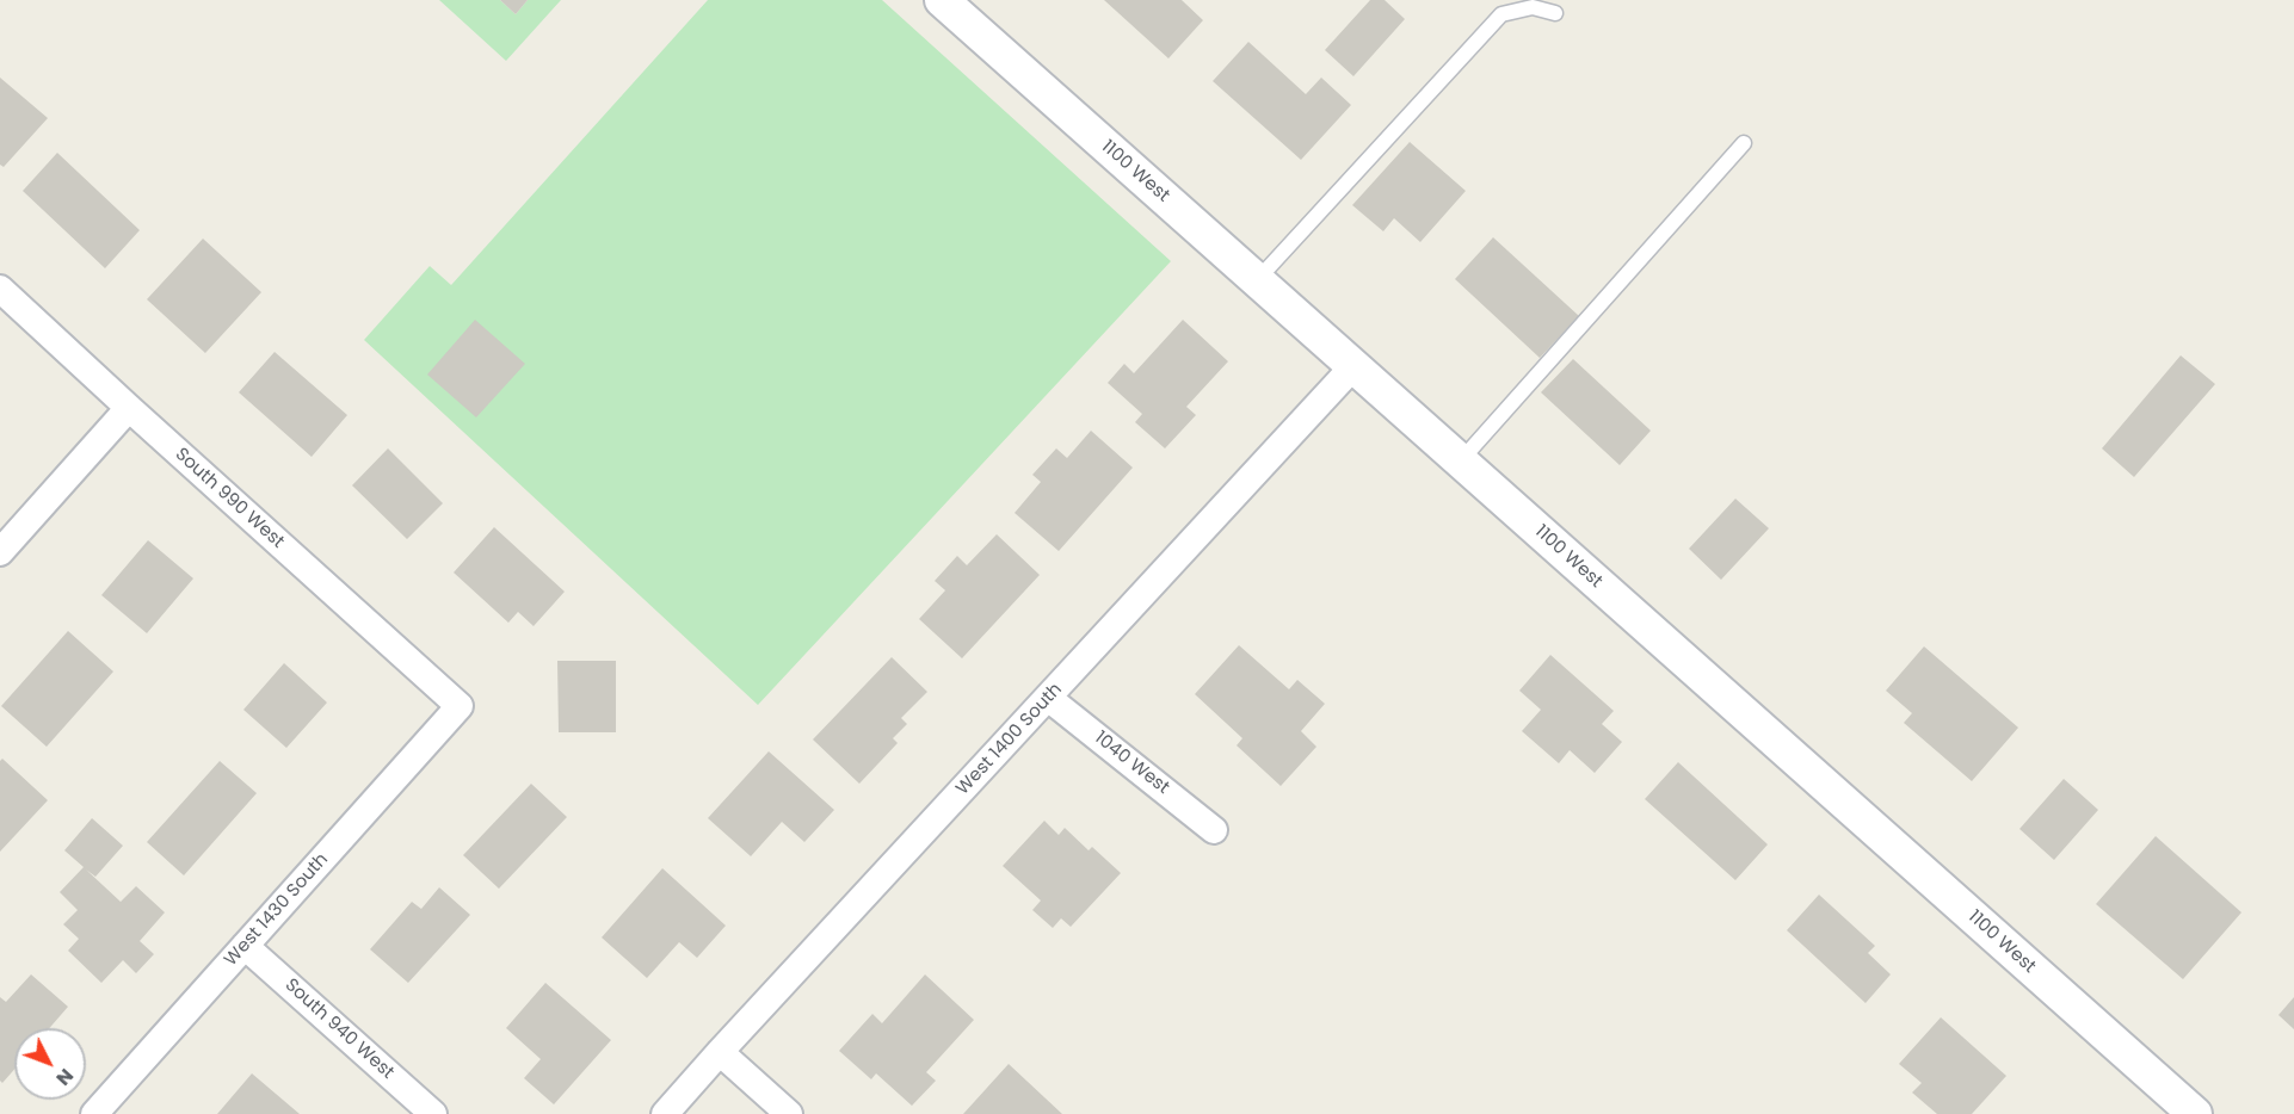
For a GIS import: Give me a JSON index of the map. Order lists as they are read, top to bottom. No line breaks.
{"streets":{"street":["1100 West","South 990 West","West 1400 South","1040 West","West 1430 South","South 940 West"]},"crossings":[["1100 West","West 1400 South"],["South 990 West","West 1430 South"],["West 1400 South","1040 West"],["West 1430 South","South 940 West"]],"north":"bottom right"}
